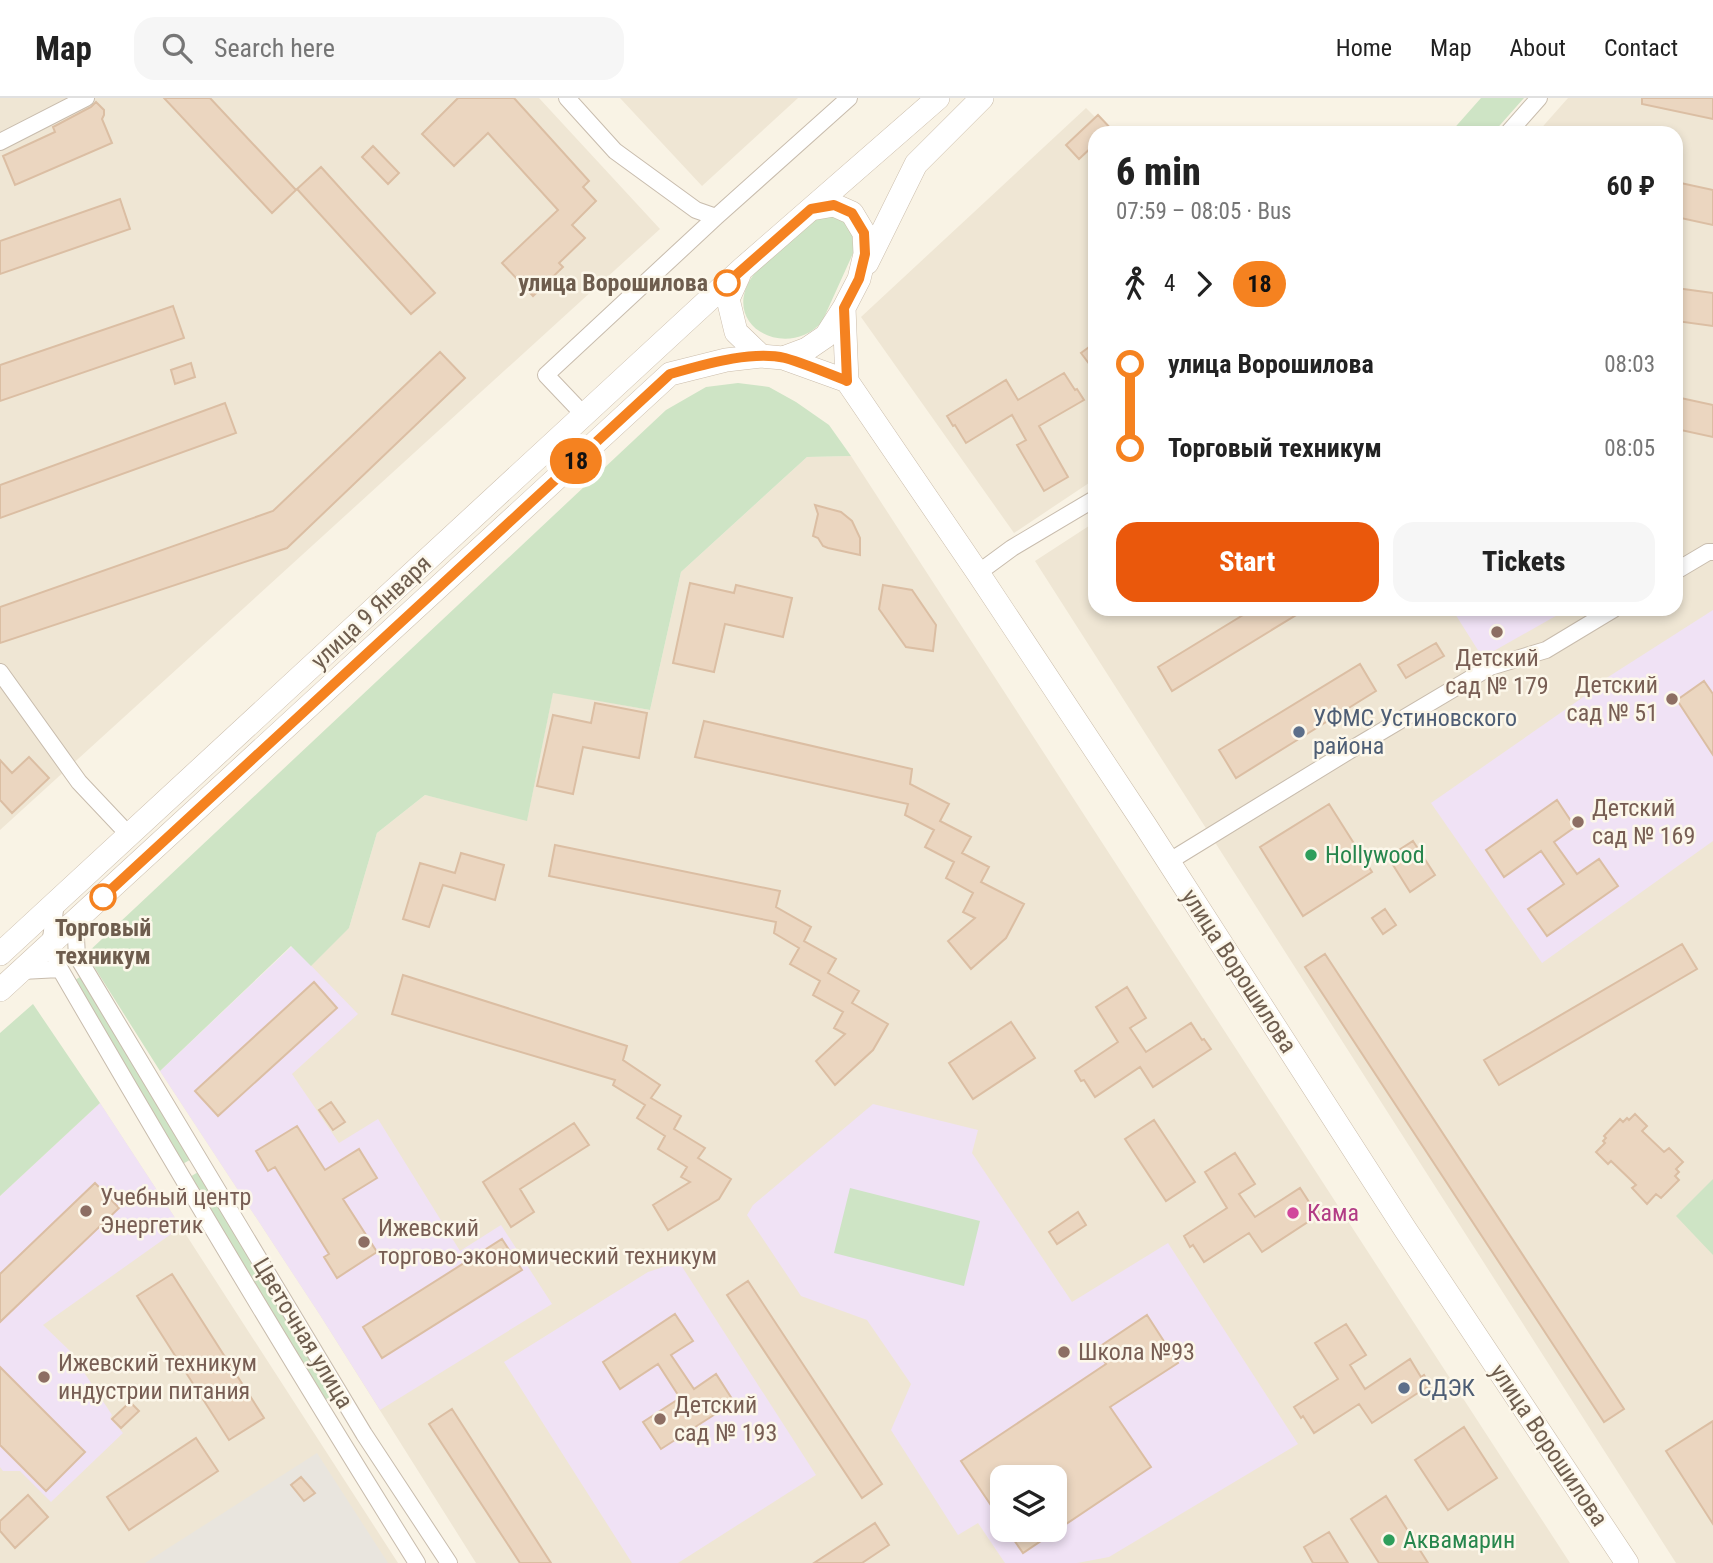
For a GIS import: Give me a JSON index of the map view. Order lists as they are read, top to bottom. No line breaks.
{"streets":{"main road":["улица 9 Января","улица Ворошилова"],"street":["Цветочная улица"]},"crossings":[["улица 9 Января","Цветочная улица"]],"places":["улица Ворошилова","Детский сад № 179","Детский сад № 51","УФМС Устиновского района","Детский сад № 169","Hollywood","Торговый техникум","Учебный центр Энергетик","Кама","Ижевский торгово-экономический техникум","Школа №93","Ижевский техникум индустрии питания","СДЭК","Детский сад № 193","Аквамарин"],"lines":["bus line 18"],"page":{"header":"Map","search":"Search here","nav":["Home","Map","About","Contact"],"on_map":"18","heading":["6 min","07:59 – 08:05 · Bus","60 ₽"],"legs":["4","18"],"list":[{"name":"улица Ворошилова","value":"08:03"},{"name":"Торговый техникум","value":"08:05"}],"buttons":["Start","Tickets"]}}
